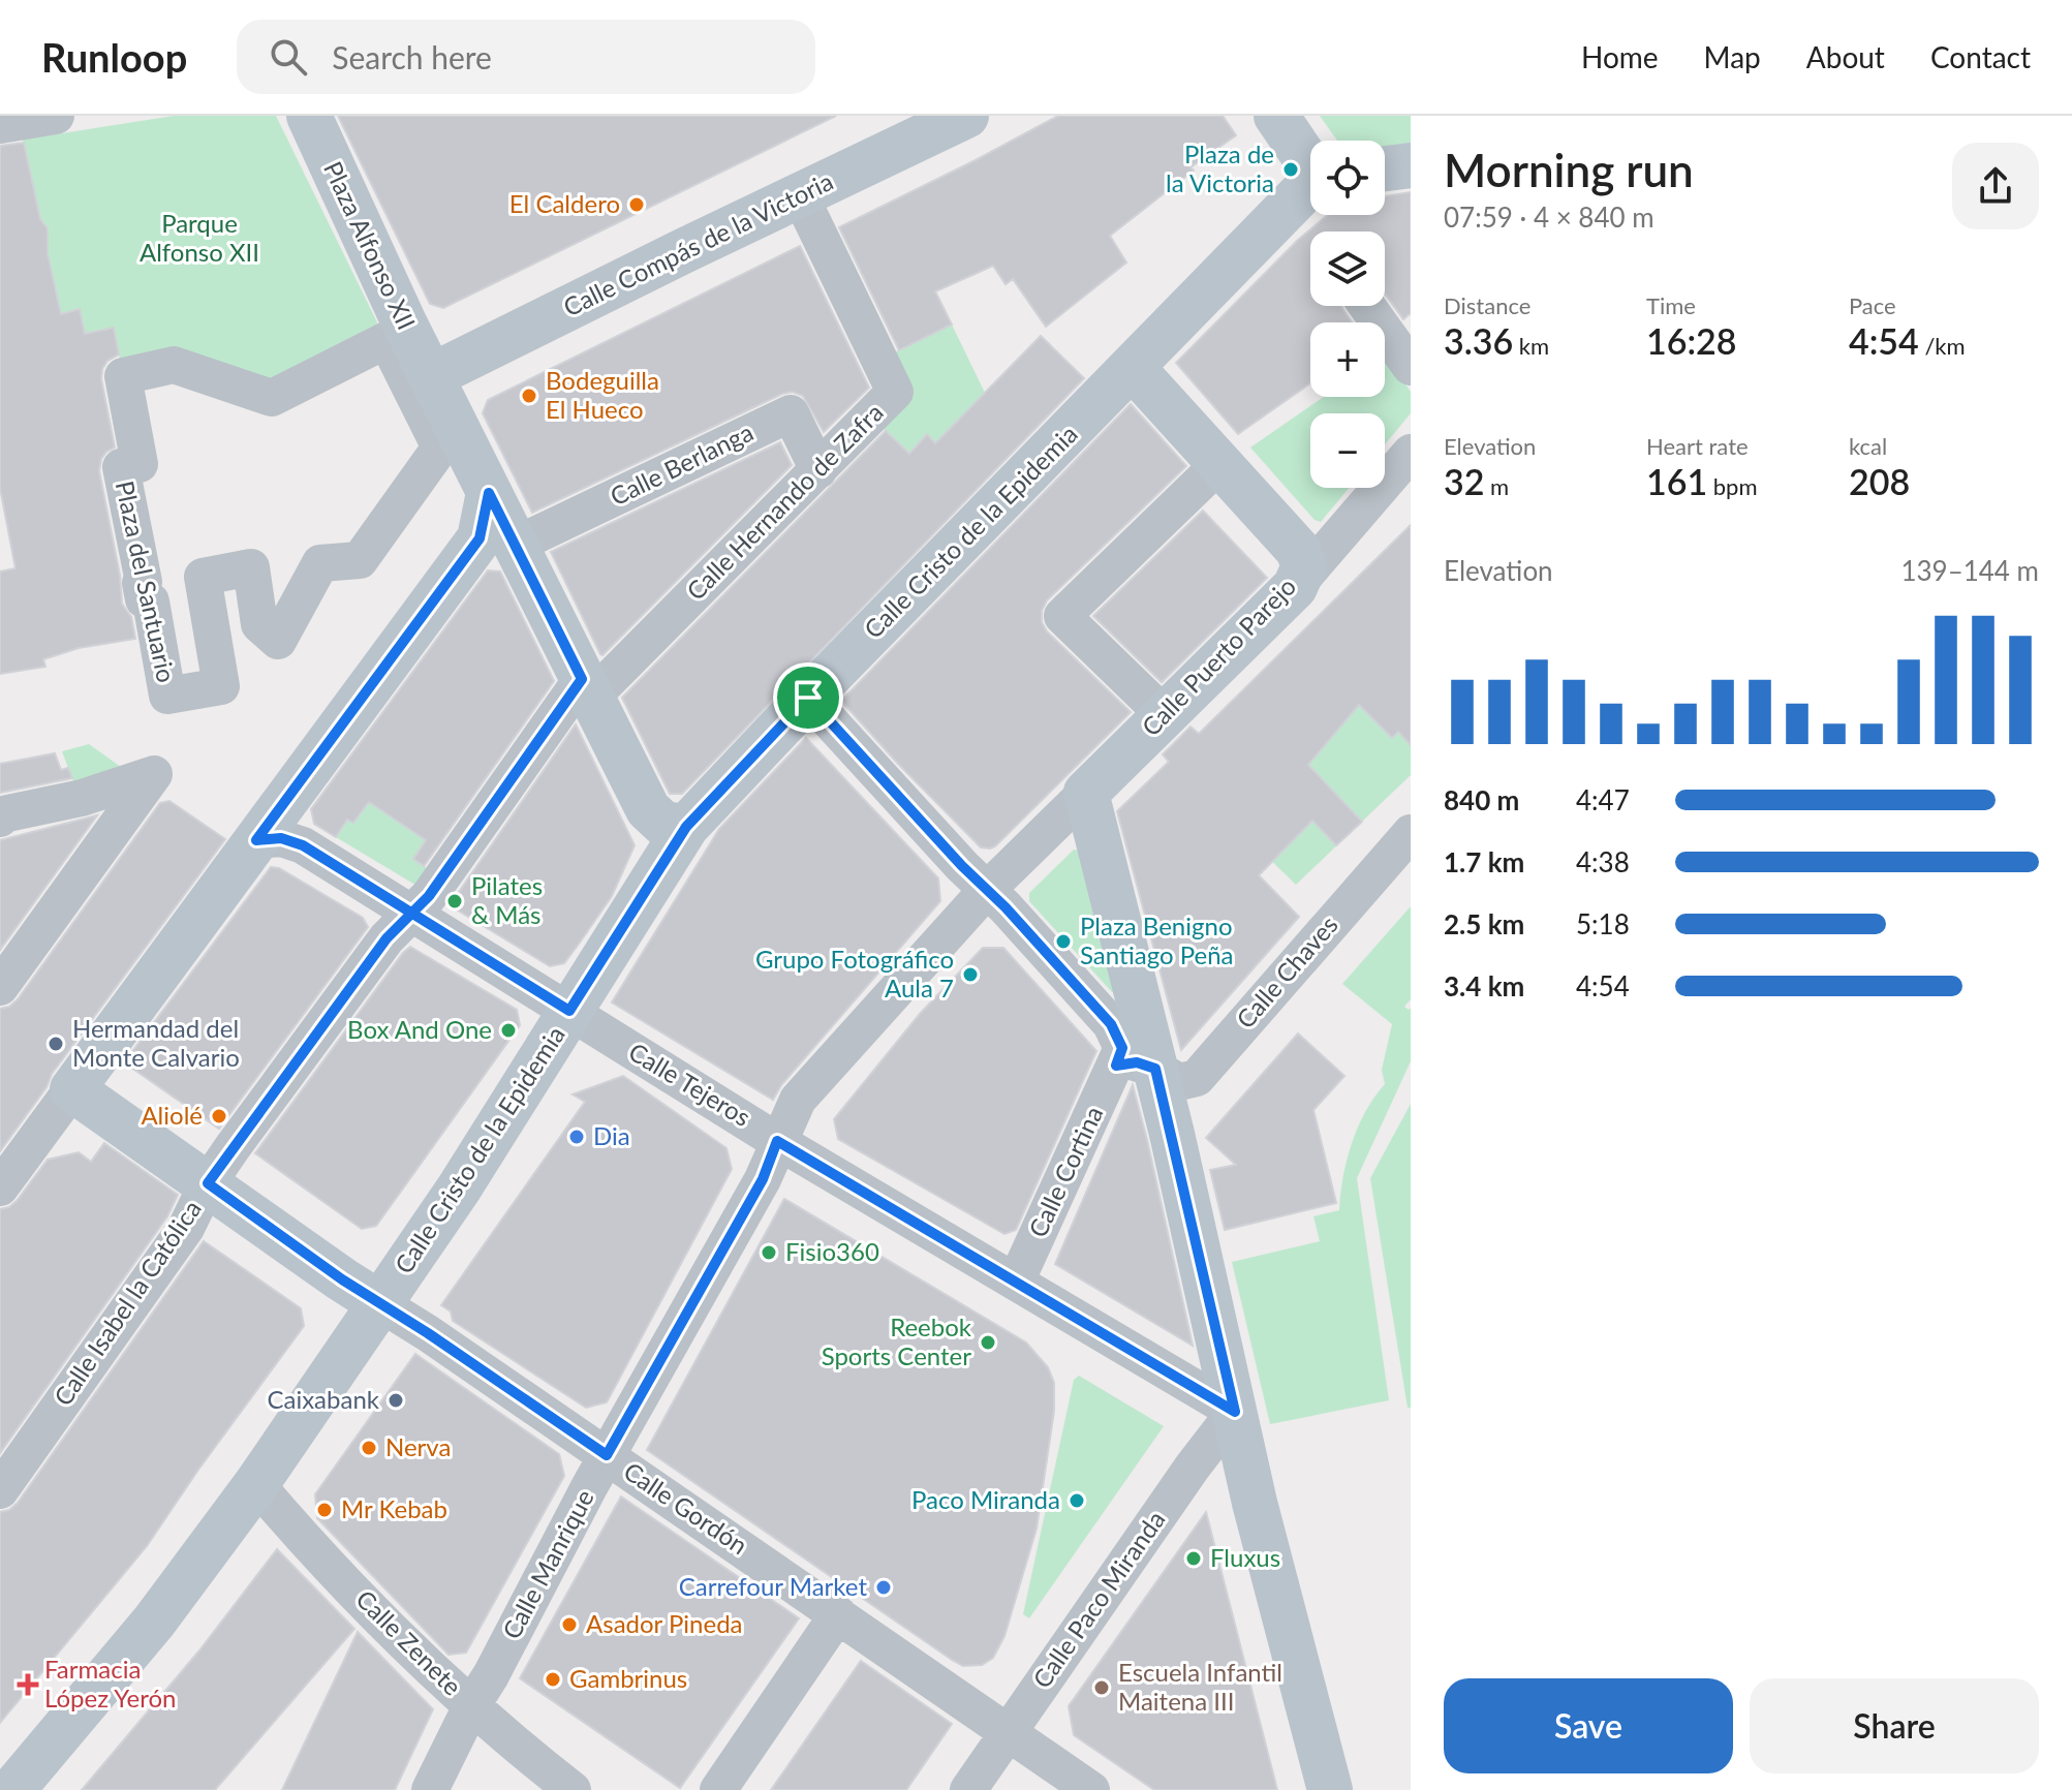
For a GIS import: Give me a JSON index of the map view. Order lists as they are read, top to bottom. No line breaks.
{"streets":{"street":["Calle Compás de la Victoria","Plaza Alfonso XII","Calle Berlanga","Calle Hernando de Zafra","Calle Cristo de la Epidemia","Plaza del Santuario","Calle Puerto Parejo","Calle Chaves","Calle Tejeros","Calle Cortina","Calle Isabel la Católica","Calle Gordón","Calle Manrique","Calle Paco Miranda","Calle Zenete"]},"crossings":[["Calle Compás de la Victoria","Plaza Alfonso XII"],["Calle Compás de la Victoria","Calle Hernando de Zafra"],["Plaza Alfonso XII","Calle Berlanga"],["Plaza Alfonso XII","Calle Hernando de Zafra"],["Plaza Alfonso XII","Calle Cristo de la Epidemia"],["Plaza Alfonso XII","Calle Isabel la Católica"],["Calle Berlanga","Calle Hernando de Zafra"],["Calle Hernando de Zafra","Calle Isabel la Católica"],["Calle Cristo de la Epidemia","Calle Puerto Parejo"],["Calle Cristo de la Epidemia","Calle Tejeros"],["Calle Cristo de la Epidemia","Calle Gordón"],["Calle Cristo de la Epidemia","Calle Zenete"],["Calle Puerto Parejo","Calle Manrique"],["Calle Chaves","Calle Cortina"],["Calle Tejeros","Calle Cortina"],["Calle Tejeros","Calle Isabel la Católica"],["Calle Tejeros","Calle Manrique"],["Calle Tejeros","Calle Paco Miranda"],["Calle Isabel la Católica","Calle Gordón"],["Calle Gordón","Calle Manrique"],["Calle Gordón","Calle Paco Miranda"],["Calle Manrique","Calle Zenete"]],"parks":["Parque Alfonso XII"],"places":{"other":["Plaza de la Victoria","El Caldero","Bodeguilla El Hueco","Pilates & Más","Plaza Benigno Santiago Peña","Grupo Fotográfico Aula 7","Box And One","Hermandad del Monte Calvario","Aliolé","Dia","Fisio360","Reebok Sports Center","Caixabank","Nerva","Paco Miranda","Mr Kebab","Fluxus","Carrefour Market","Asador Pineda","Gambrinus","Escuela Infantil Maitena III"],"health":["Farmacia López Yerón"]},"page":{"header":"Runloop","search":"Search here","nav":["Home","Map","About","Contact"],"heading":["Morning run","07:59 · 4 × 840 m"],"map_buttons":["+","−"],"stats":[["Distance","3.36 km"],["Time","16:28"],["Pace","4:54 /km"],["Elevation","32 m"],["Heart rate","161 bpm"],["kcal","208"]],"chart":["Elevation","139–144 m"],"list":[{"name":"840 m","note":"4:47"},{"name":"1.7 km","note":"4:38"},{"name":"2.5 km","note":"5:18"},{"name":"3.4 km","note":"4:54"}],"buttons":["Save","Share"]}}
